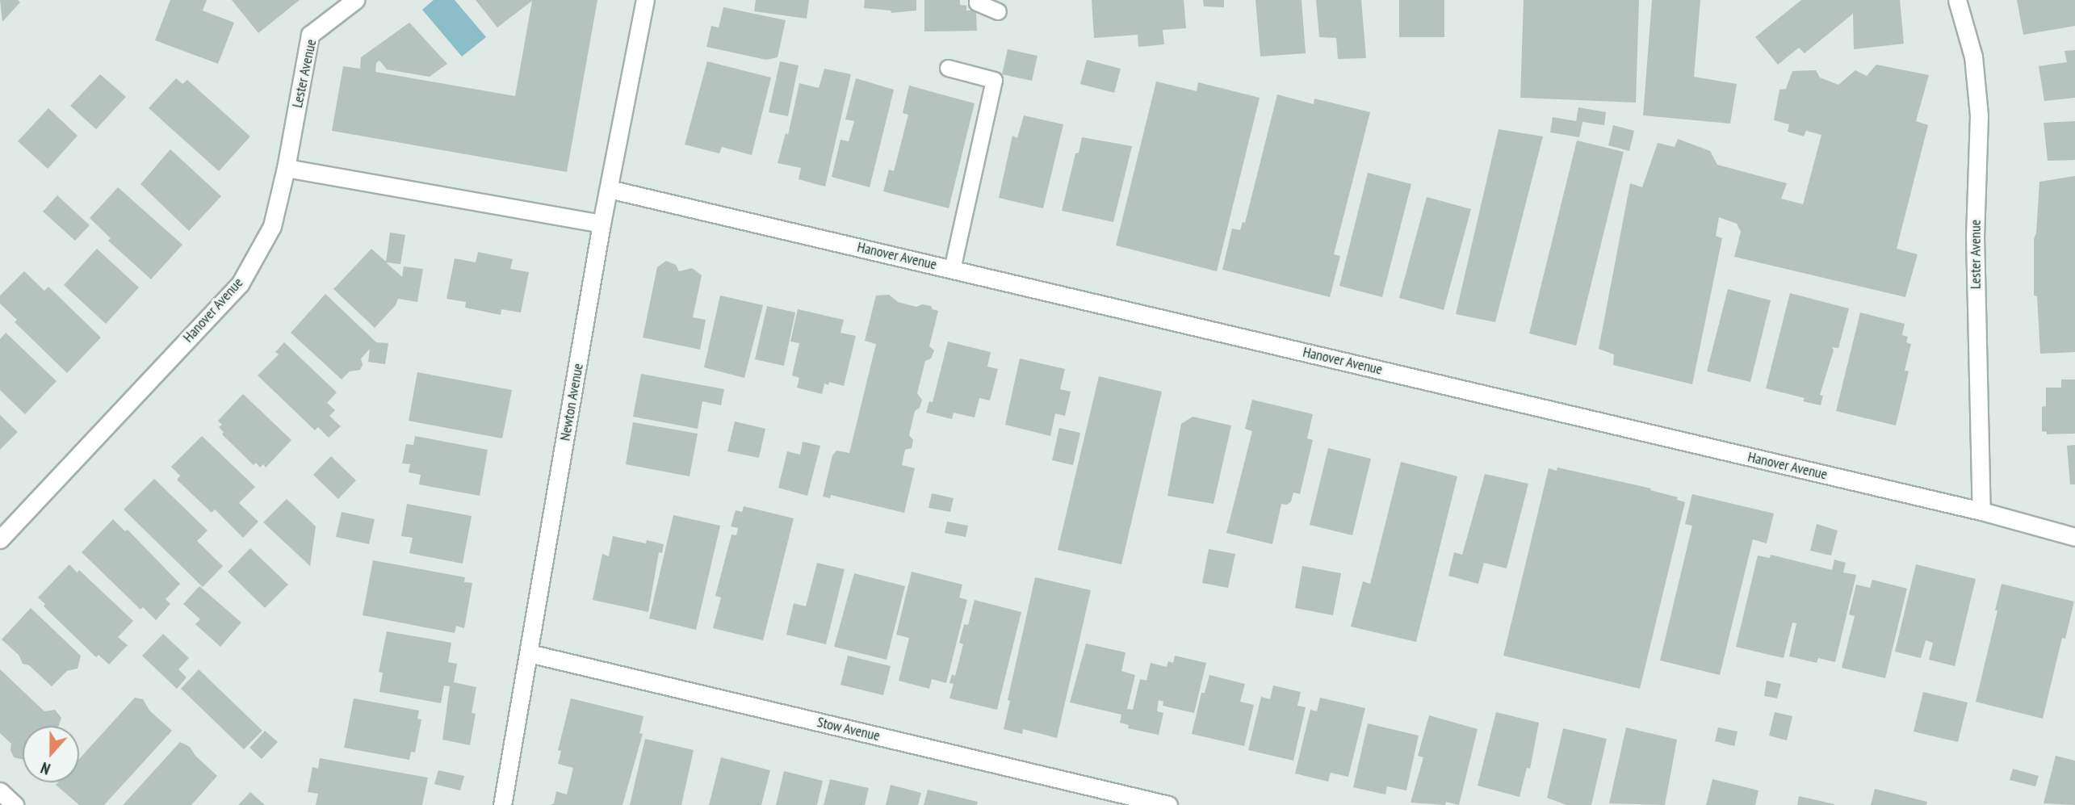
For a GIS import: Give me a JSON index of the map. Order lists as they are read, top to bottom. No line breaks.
{"streets":{"street":["Lester Avenue","Hanover Avenue","Newton Avenue","Stow Avenue"]},"crossings":[["Lester Avenue","Hanover Avenue"],["Hanover Avenue","Newton Avenue"],["Newton Avenue","Stow Avenue"]],"north":"bottom"}
